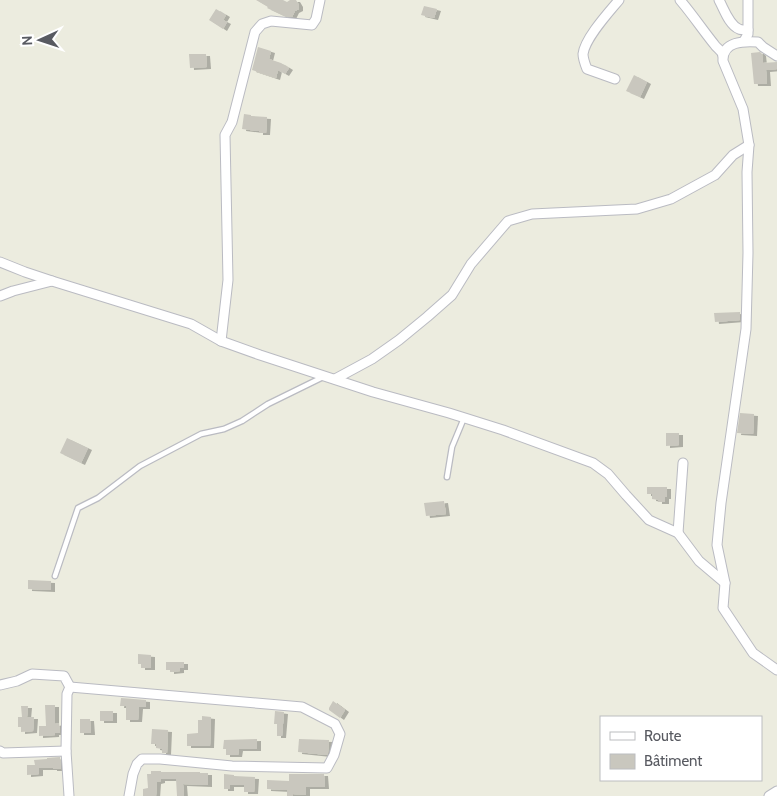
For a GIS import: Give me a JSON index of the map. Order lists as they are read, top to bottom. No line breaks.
{"legend":["Route","Bâtiment"],"north":"left"}
